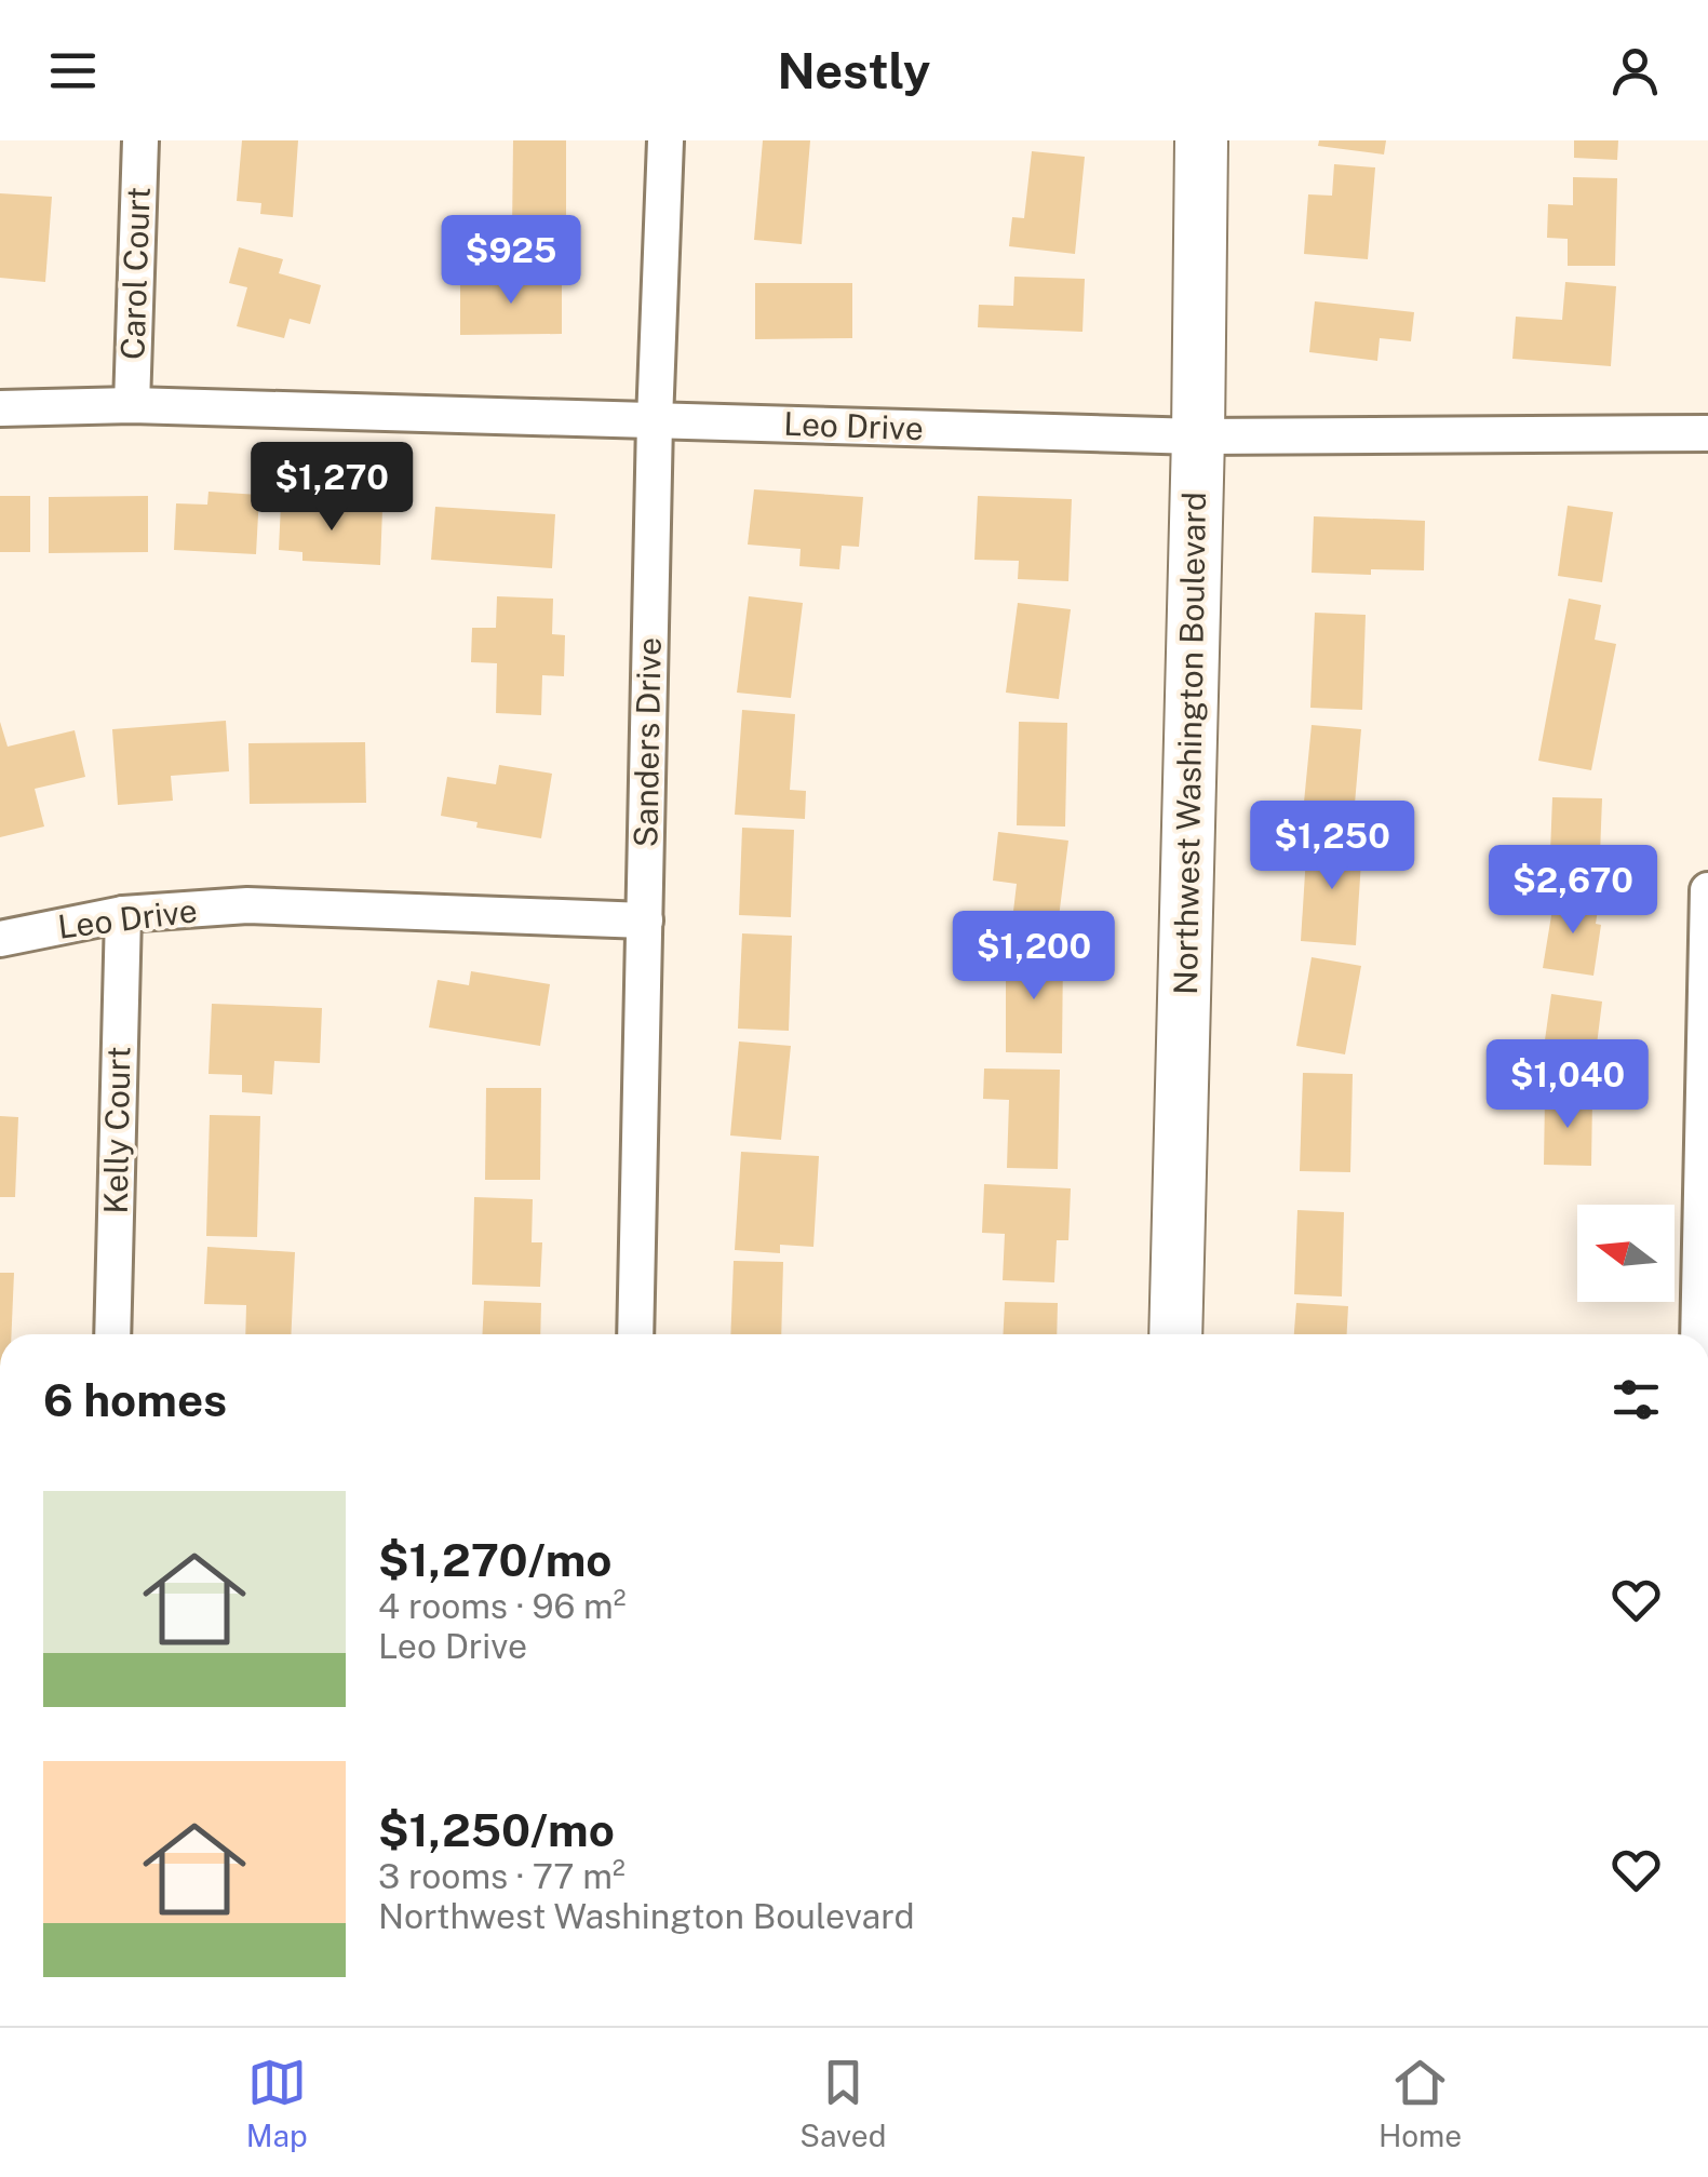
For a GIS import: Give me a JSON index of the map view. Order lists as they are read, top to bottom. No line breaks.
{"streets":{"main road":["Northwest Washington Boulevard"],"street":["Carol Court","Leo Drive","Sanders Drive","Kelly Court"]},"crossings":[["Carol Court","Leo Drive"],["Leo Drive","Sanders Drive"],["Leo Drive","Northwest Washington Boulevard"],["Leo Drive","Kelly Court"]],"north":"left","page":{"header":"Nestly","price":["$925","$1,270","$1,250","$2,670","$1,200","$1,040"],"heading":"6 homes","list":[{"name":"$1,270/mo","note":"4 rooms · 96 m² · Leo Drive"},{"name":"$1,250/mo","note":"3 rooms · 77 m² · Northwest Washington Boulevard"}],"tabs":["Map","Saved","Home"]}}
